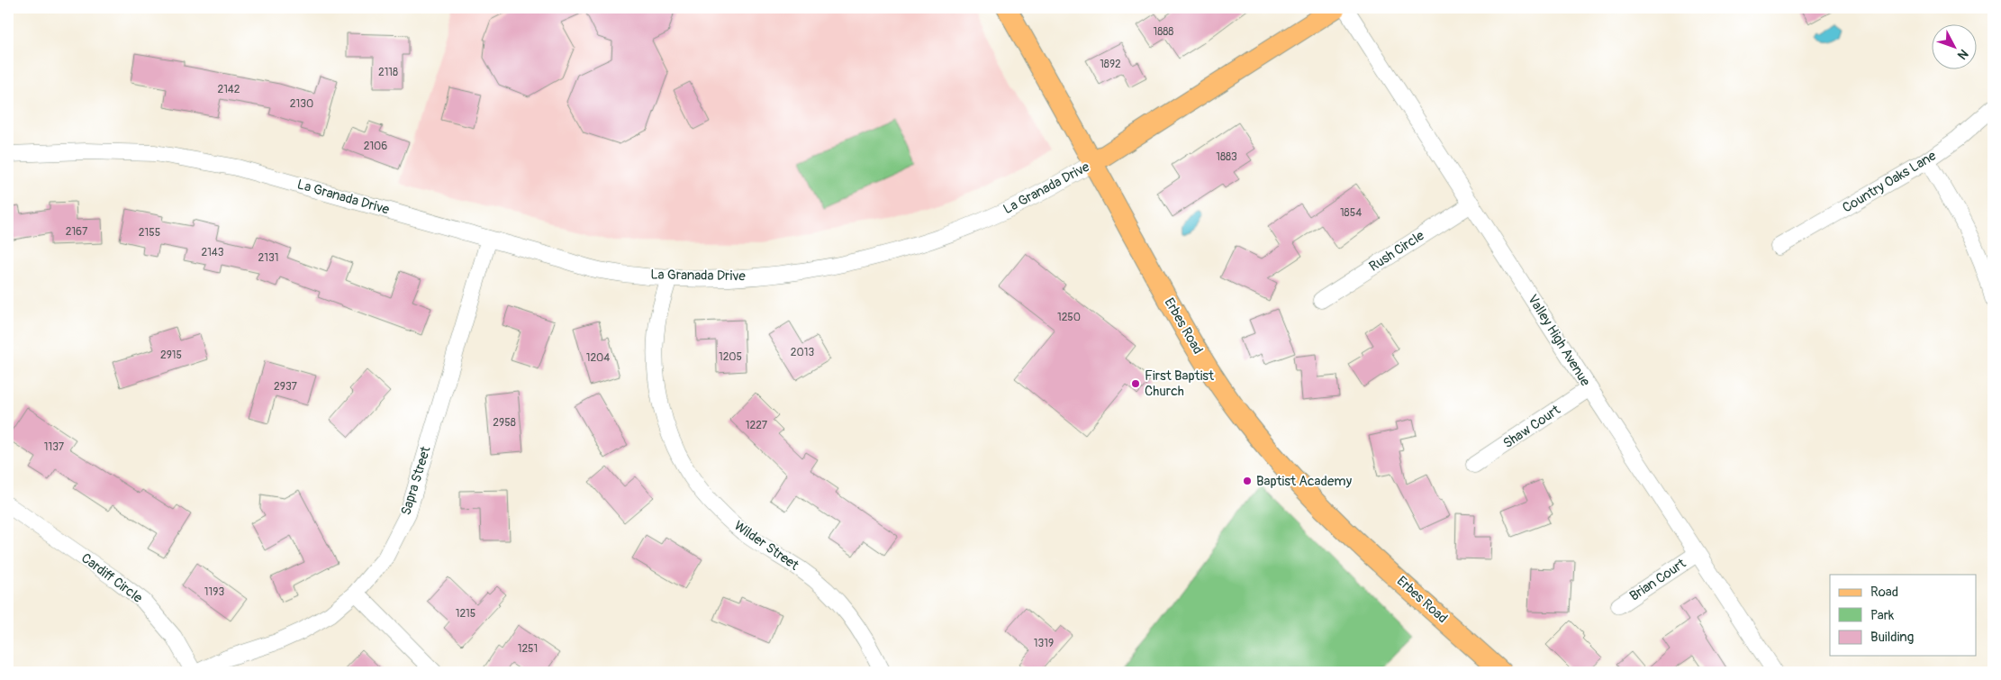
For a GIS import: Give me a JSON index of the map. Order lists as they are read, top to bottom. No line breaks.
{"streets":{"main road":["La Granada Drive","Erbes Road"],"street":["Country Oaks Lane","Rush Circle","Valley High Avenue","Shaw Court","Sapra Street","Wilder Street","Cardiff Circle","Brian Court"]},"crossings":[["La Granada Drive","Erbes Road"],["La Granada Drive","Sapra Street"],["La Granada Drive","Wilder Street"],["Rush Circle","Valley High Avenue"],["Valley High Avenue","Shaw Court"],["Valley High Avenue","Brian Court"]],"places":["First Baptist Church","Baptist Academy"],"house_numbers":["1888","1892","2118","2142","2130","2106","1883","1854","2167","2155","2143","2131","1250","2013","2915","1205","1204","2937","2958","1227","1137","1193","1215","1319","1251"],"legend":["Road","Park","Building"],"north":"bottom right"}
